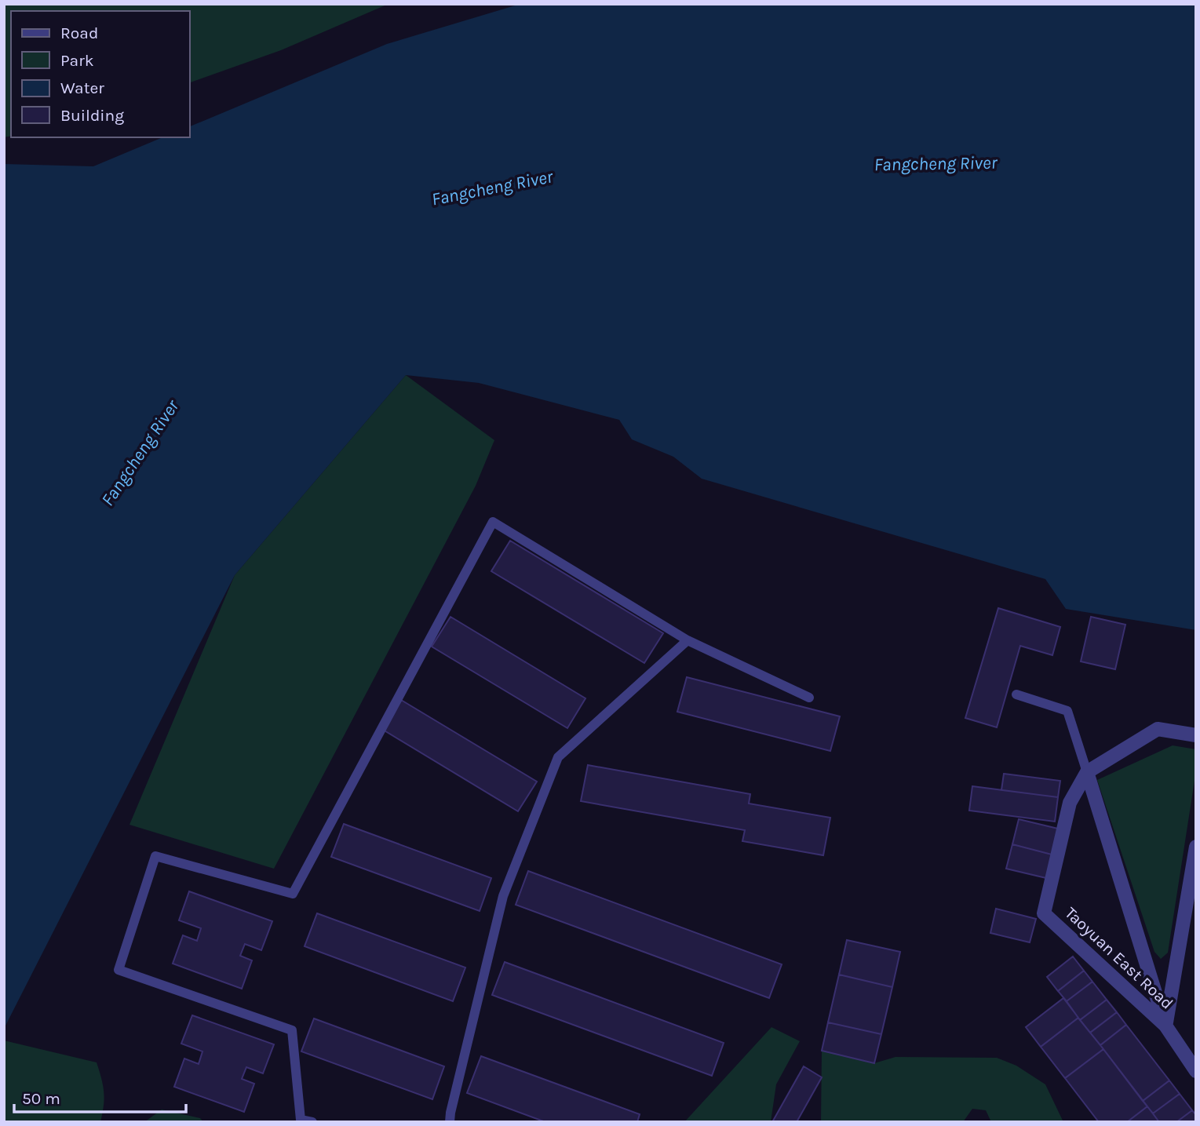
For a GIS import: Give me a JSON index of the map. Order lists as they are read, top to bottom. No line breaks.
{"streets":{"street":["Taoyuan East Road"]},"water":["Fangcheng River"],"legend":["Road","Park","Water","Building"],"scale_bar":"50 m"}
